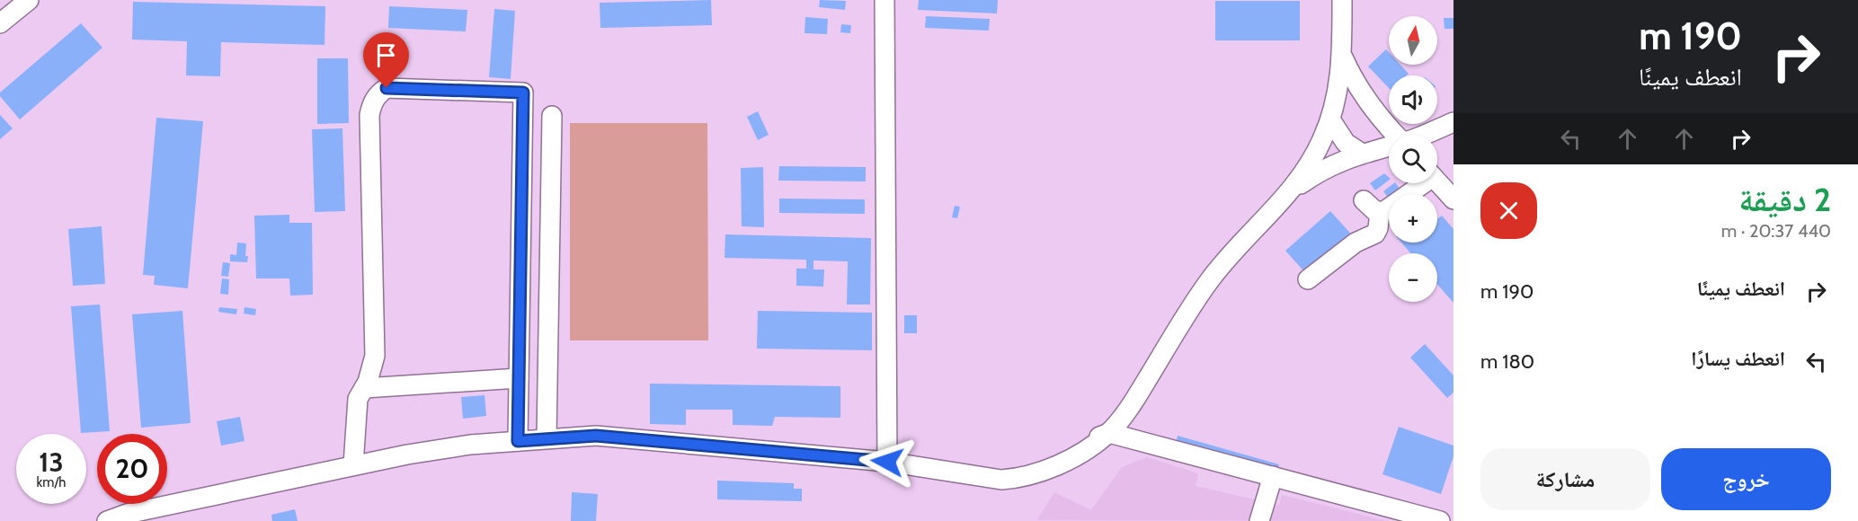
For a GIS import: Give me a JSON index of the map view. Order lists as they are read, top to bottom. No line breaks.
{"north":"top","page":{"turn":["190 m","انعطف يمينًا"],"map_buttons":["+","−"],"heading":["2 دقيقة","440 m · 20:37"],"list":[{"name":"انعطف يمينًا","value":"190 m"},{"name":"انعطف يسارًا","value":"180 m"}],"speed":"13 km/h","limit":"20","buttons":["خروج","مشاركة"]}}
